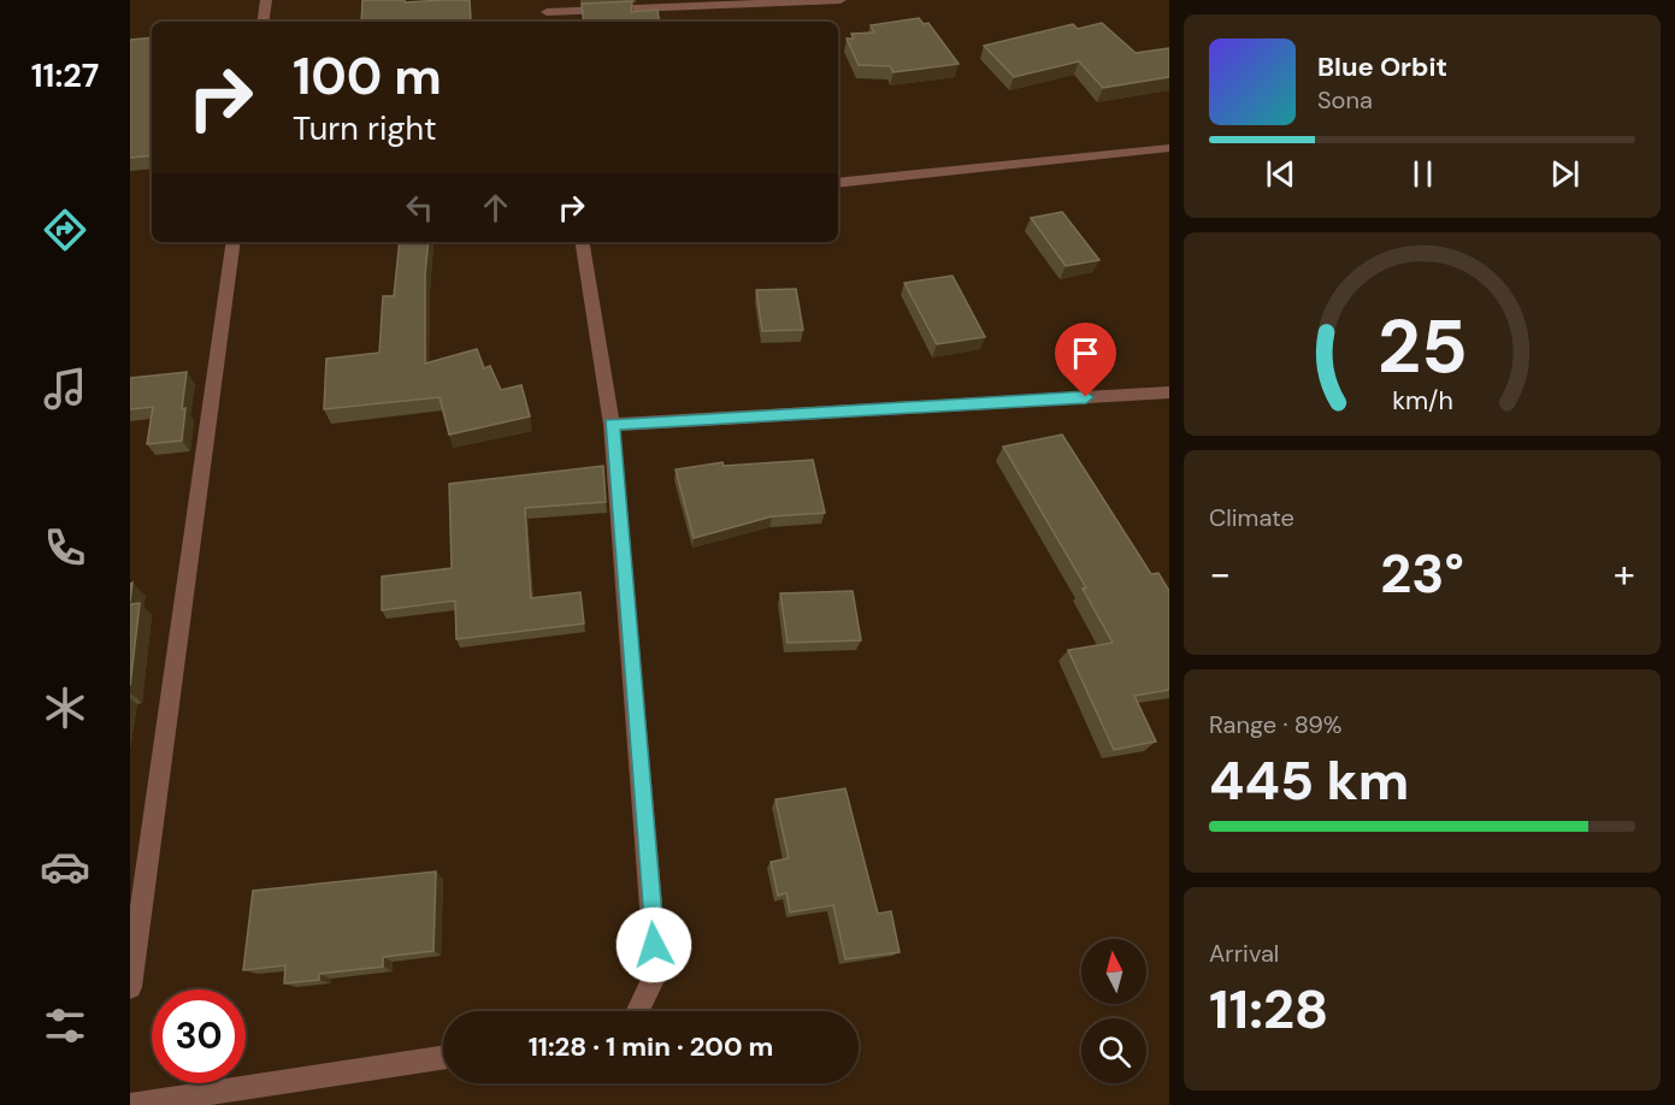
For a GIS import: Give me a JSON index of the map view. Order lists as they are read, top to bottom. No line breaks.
{"north":"top","page":{"tabs":"11:27","turn":["100 m","Turn right"],"song":["Blue Orbit","Sona"],"tile":["Climate",["Range · 89%","445 km"],["Arrival","11:28"]],"heat":["−","23°","+"],"limit":"30","trip":"11:28 · 1 min · 200 m","gauge":["25","km/h"]}}
